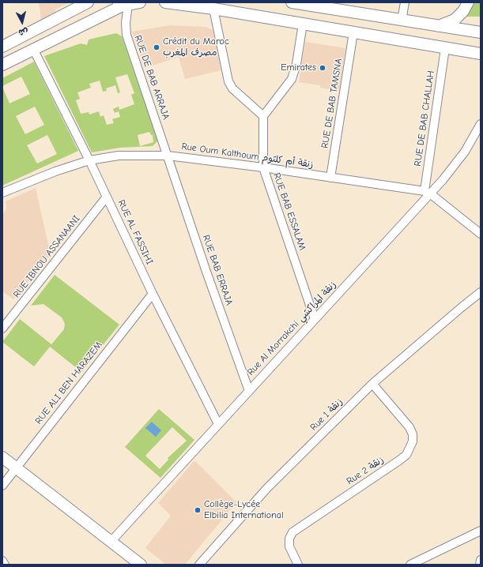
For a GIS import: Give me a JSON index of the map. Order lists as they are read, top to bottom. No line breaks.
{"streets":{"street":["RUE DE BAB ARRAJA","RUE DE BAB TAMSNA","RUE DE BAB CHALLAH","Rue Oum Kalthoum زنقة أم كلثوم","RUE BAB ESSALAM","RUE AL FASSIHI","RUE IBNOU ASSANAANI","RUE BAB ERRAJA","Rue Al Morrakchi زنقة المراكشي","RUE ALI BEN HARAZEM","Rue 1 زنقة","Rue 2 زنقة"]},"crossings":[["RUE DE BAB ARRAJA","Rue Oum Kalthoum زنقة أم كلثوم"],["RUE DE BAB ARRAJA","RUE BAB ERRAJA"],["RUE DE BAB TAMSNA","Rue Oum Kalthoum زنقة أم كلثوم"],["RUE DE BAB CHALLAH","Rue Oum Kalthoum زنقة أم كلثوم"],["RUE DE BAB CHALLAH","Rue Al Morrakchi زنقة المراكشي"],["Rue Oum Kalthoum زنقة أم كلثوم","RUE BAB ESSALAM"],["Rue Oum Kalthoum زنقة أم كلثوم","RUE AL FASSIHI"],["Rue Oum Kalthoum زنقة أم كلثوم","RUE BAB ERRAJA"],["Rue Oum Kalthoum زنقة أم كلثوم","Rue Al Morrakchi زنقة المراكشي"],["RUE BAB ESSALAM","Rue Al Morrakchi زنقة المراكشي"],["RUE AL FASSIHI","RUE IBNOU ASSANAANI"],["RUE AL FASSIHI","Rue Al Morrakchi زنقة المراكشي"],["RUE AL FASSIHI","RUE ALI BEN HARAZEM"],["RUE BAB ERRAJA","Rue Al Morrakchi زنقة المراكشي"],["Rue 1 زنقة","Rue 2 زنقة"]],"places":["Crédit du Maroc مصرف المغرب","Emirates","Collège-Lycée Elbilia International"],"north":"bottom"}
